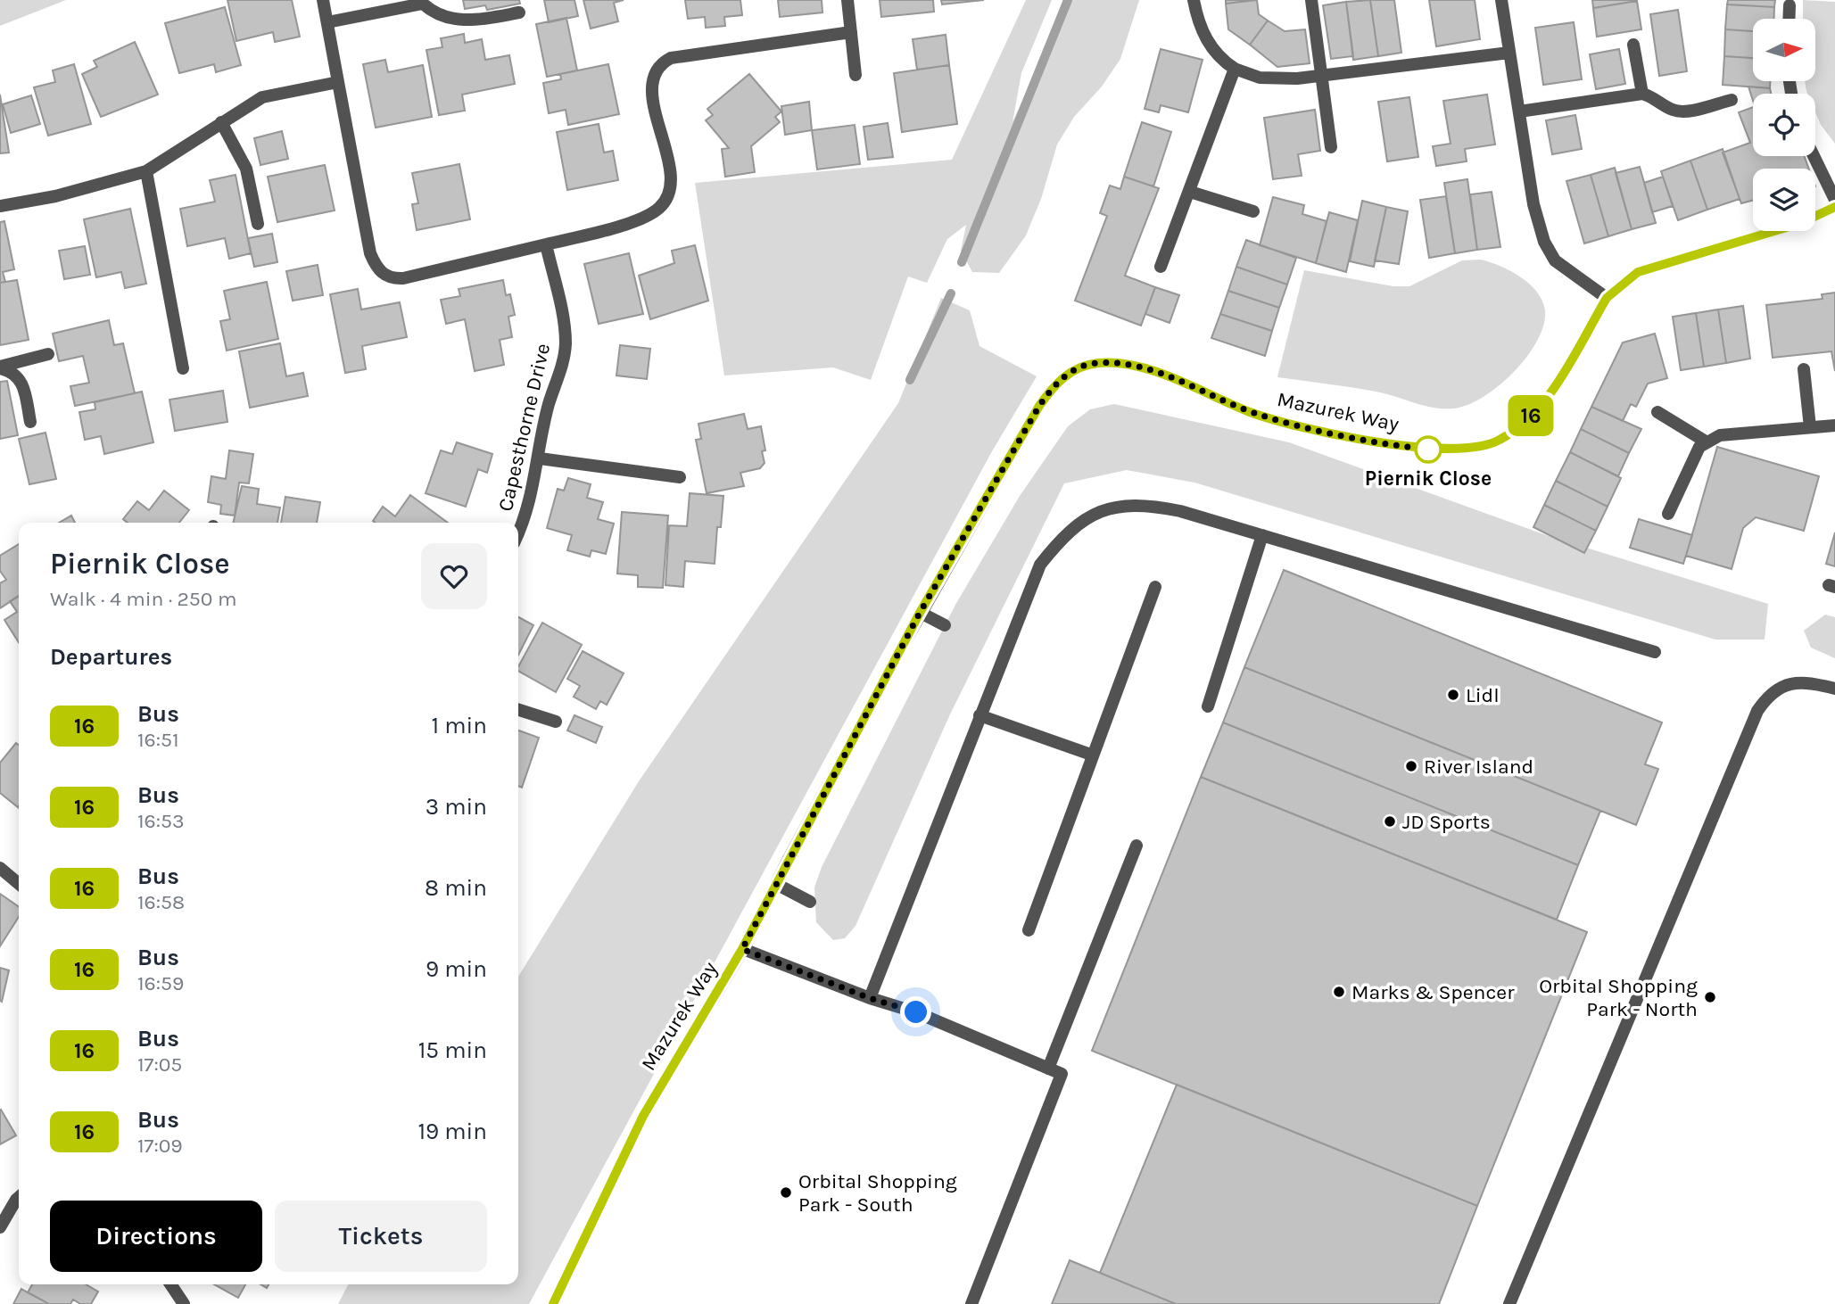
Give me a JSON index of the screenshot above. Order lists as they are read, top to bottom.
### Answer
{
  "streets": {
    "street": ["Mazurek Way", "Capesthorne Drive"]
  },
  "places": [
    "Piernik Close",
    "Lidl",
    "River Island",
    "JD Sports",
    "Marks & Spencer",
    "Orbital Shopping Park - North",
    "Orbital Shopping Park - South"
  ],
  "lines": ["bus line 16"],
  "north": "right",
  "page": {
    "on_map": "16",
    "heading": [
      ["Piernik Close", "Walk · 4 min · 250 m"],
      "Departures"
    ],
    "list": [
      {
        "mark": "16",
        "name": "Bus",
        "note": "16:51",
        "value": "1 min"
      },
      {
        "mark": "16",
        "name": "Bus",
        "note": "16:53",
        "value": "3 min"
      },
      {
        "mark": "16",
        "name": "Bus",
        "note": "16:58",
        "value": "8 min"
      },
      {
        "mark": "16",
        "name": "Bus",
        "note": "16:59",
        "value": "9 min"
      },
      {
        "mark": "16",
        "name": "Bus",
        "note": "17:05",
        "value": "15 min"
      },
      {
        "mark": "16",
        "name": "Bus",
        "note": "17:09",
        "value": "19 min"
      }
    ],
    "buttons": ["Directions", "Tickets"]
  }
}
